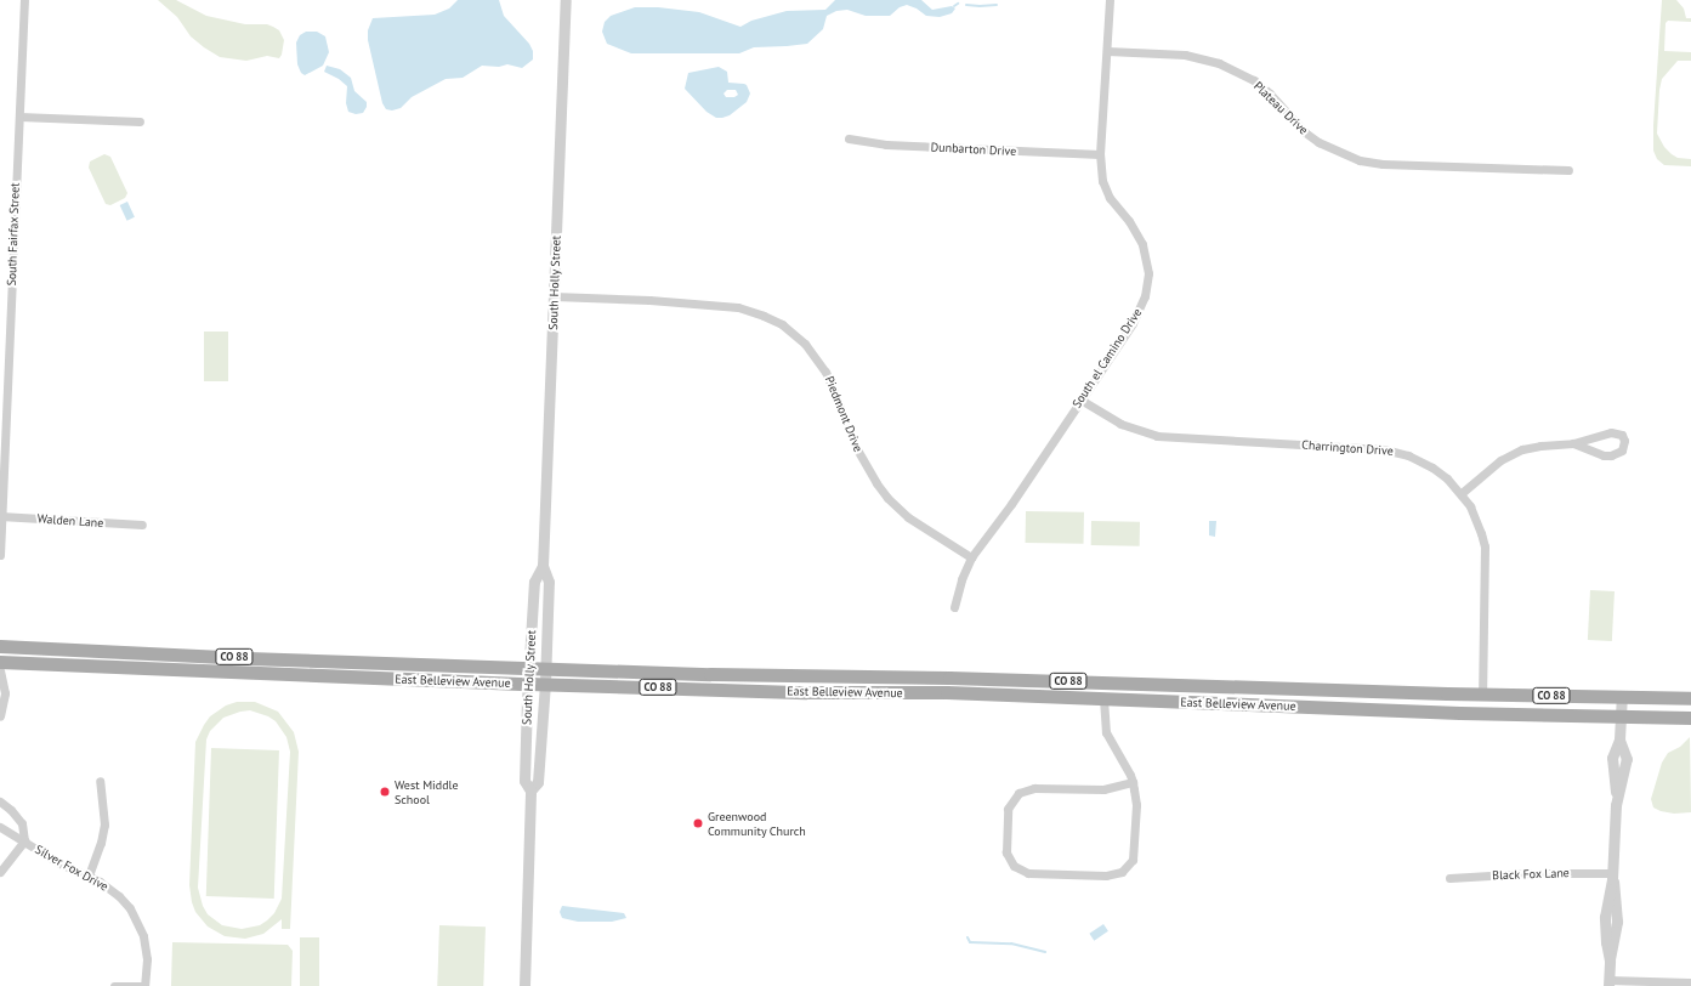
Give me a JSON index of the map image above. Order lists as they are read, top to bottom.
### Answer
{
  "streets": {
    "main road": ["CO 88", "East Belleview Avenue"],
    "street": [
      "Plateau Drive",
      "Dunbarton Drive",
      "South Fairfax Street",
      "South Holly Street",
      "South el Camino Drive",
      "Piedmont Drive",
      "Charrington Drive",
      "Walden Lane",
      "Silver Fox Drive",
      "Black Fox Lane"
    ]
  },
  "crossings": [
    ["Plateau Drive", "South el Camino Drive"],
    ["Dunbarton Drive", "South el Camino Drive"],
    ["South Fairfax Street", "Walden Lane"],
    ["South Holly Street", "Piedmont Drive"],
    ["South Holly Street", "East Belleview Avenue"],
    ["South el Camino Drive", "Piedmont Drive"],
    ["South el Camino Drive", "Charrington Drive"],
    ["Charrington Drive", "East Belleview Avenue"]
  ],
  "places": ["West Middle School", "Greenwood Community Church"]
}
